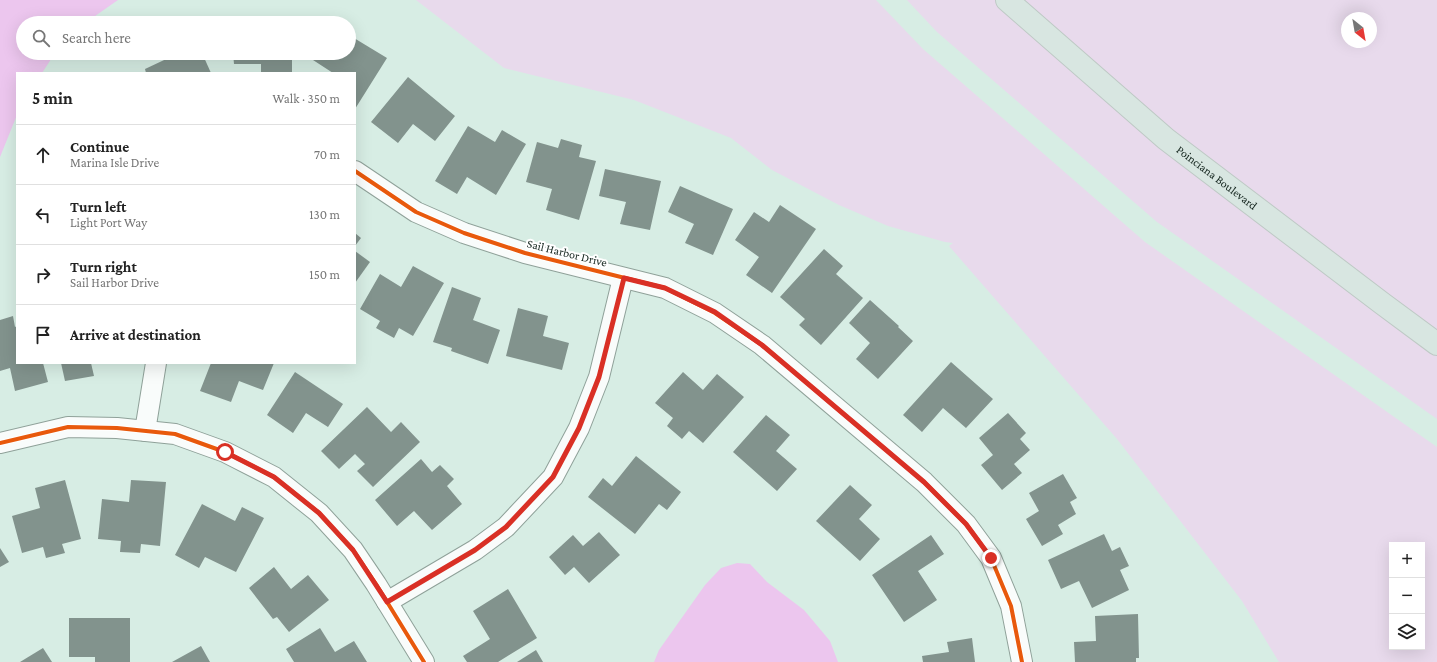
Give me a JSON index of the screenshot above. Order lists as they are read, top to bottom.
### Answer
{
  "streets": {
    "main road": ["Poinciana Boulevard"],
    "street": ["Sail Harbor Drive"]
  },
  "north": "bottom right",
  "page": {
    "search": "Search here",
    "heading": ["5 min", "Walk · 350 m"],
    "list": [
      ["Continue", "Marina Isle Drive", "70 m"],
      ["Turn left", "Light Port Way", "130 m"],
      ["Turn right", "Sail Harbor Drive", "150 m"],
      "Arrive at destination"
    ],
    "map_buttons": ["+", "−"]
  }
}
